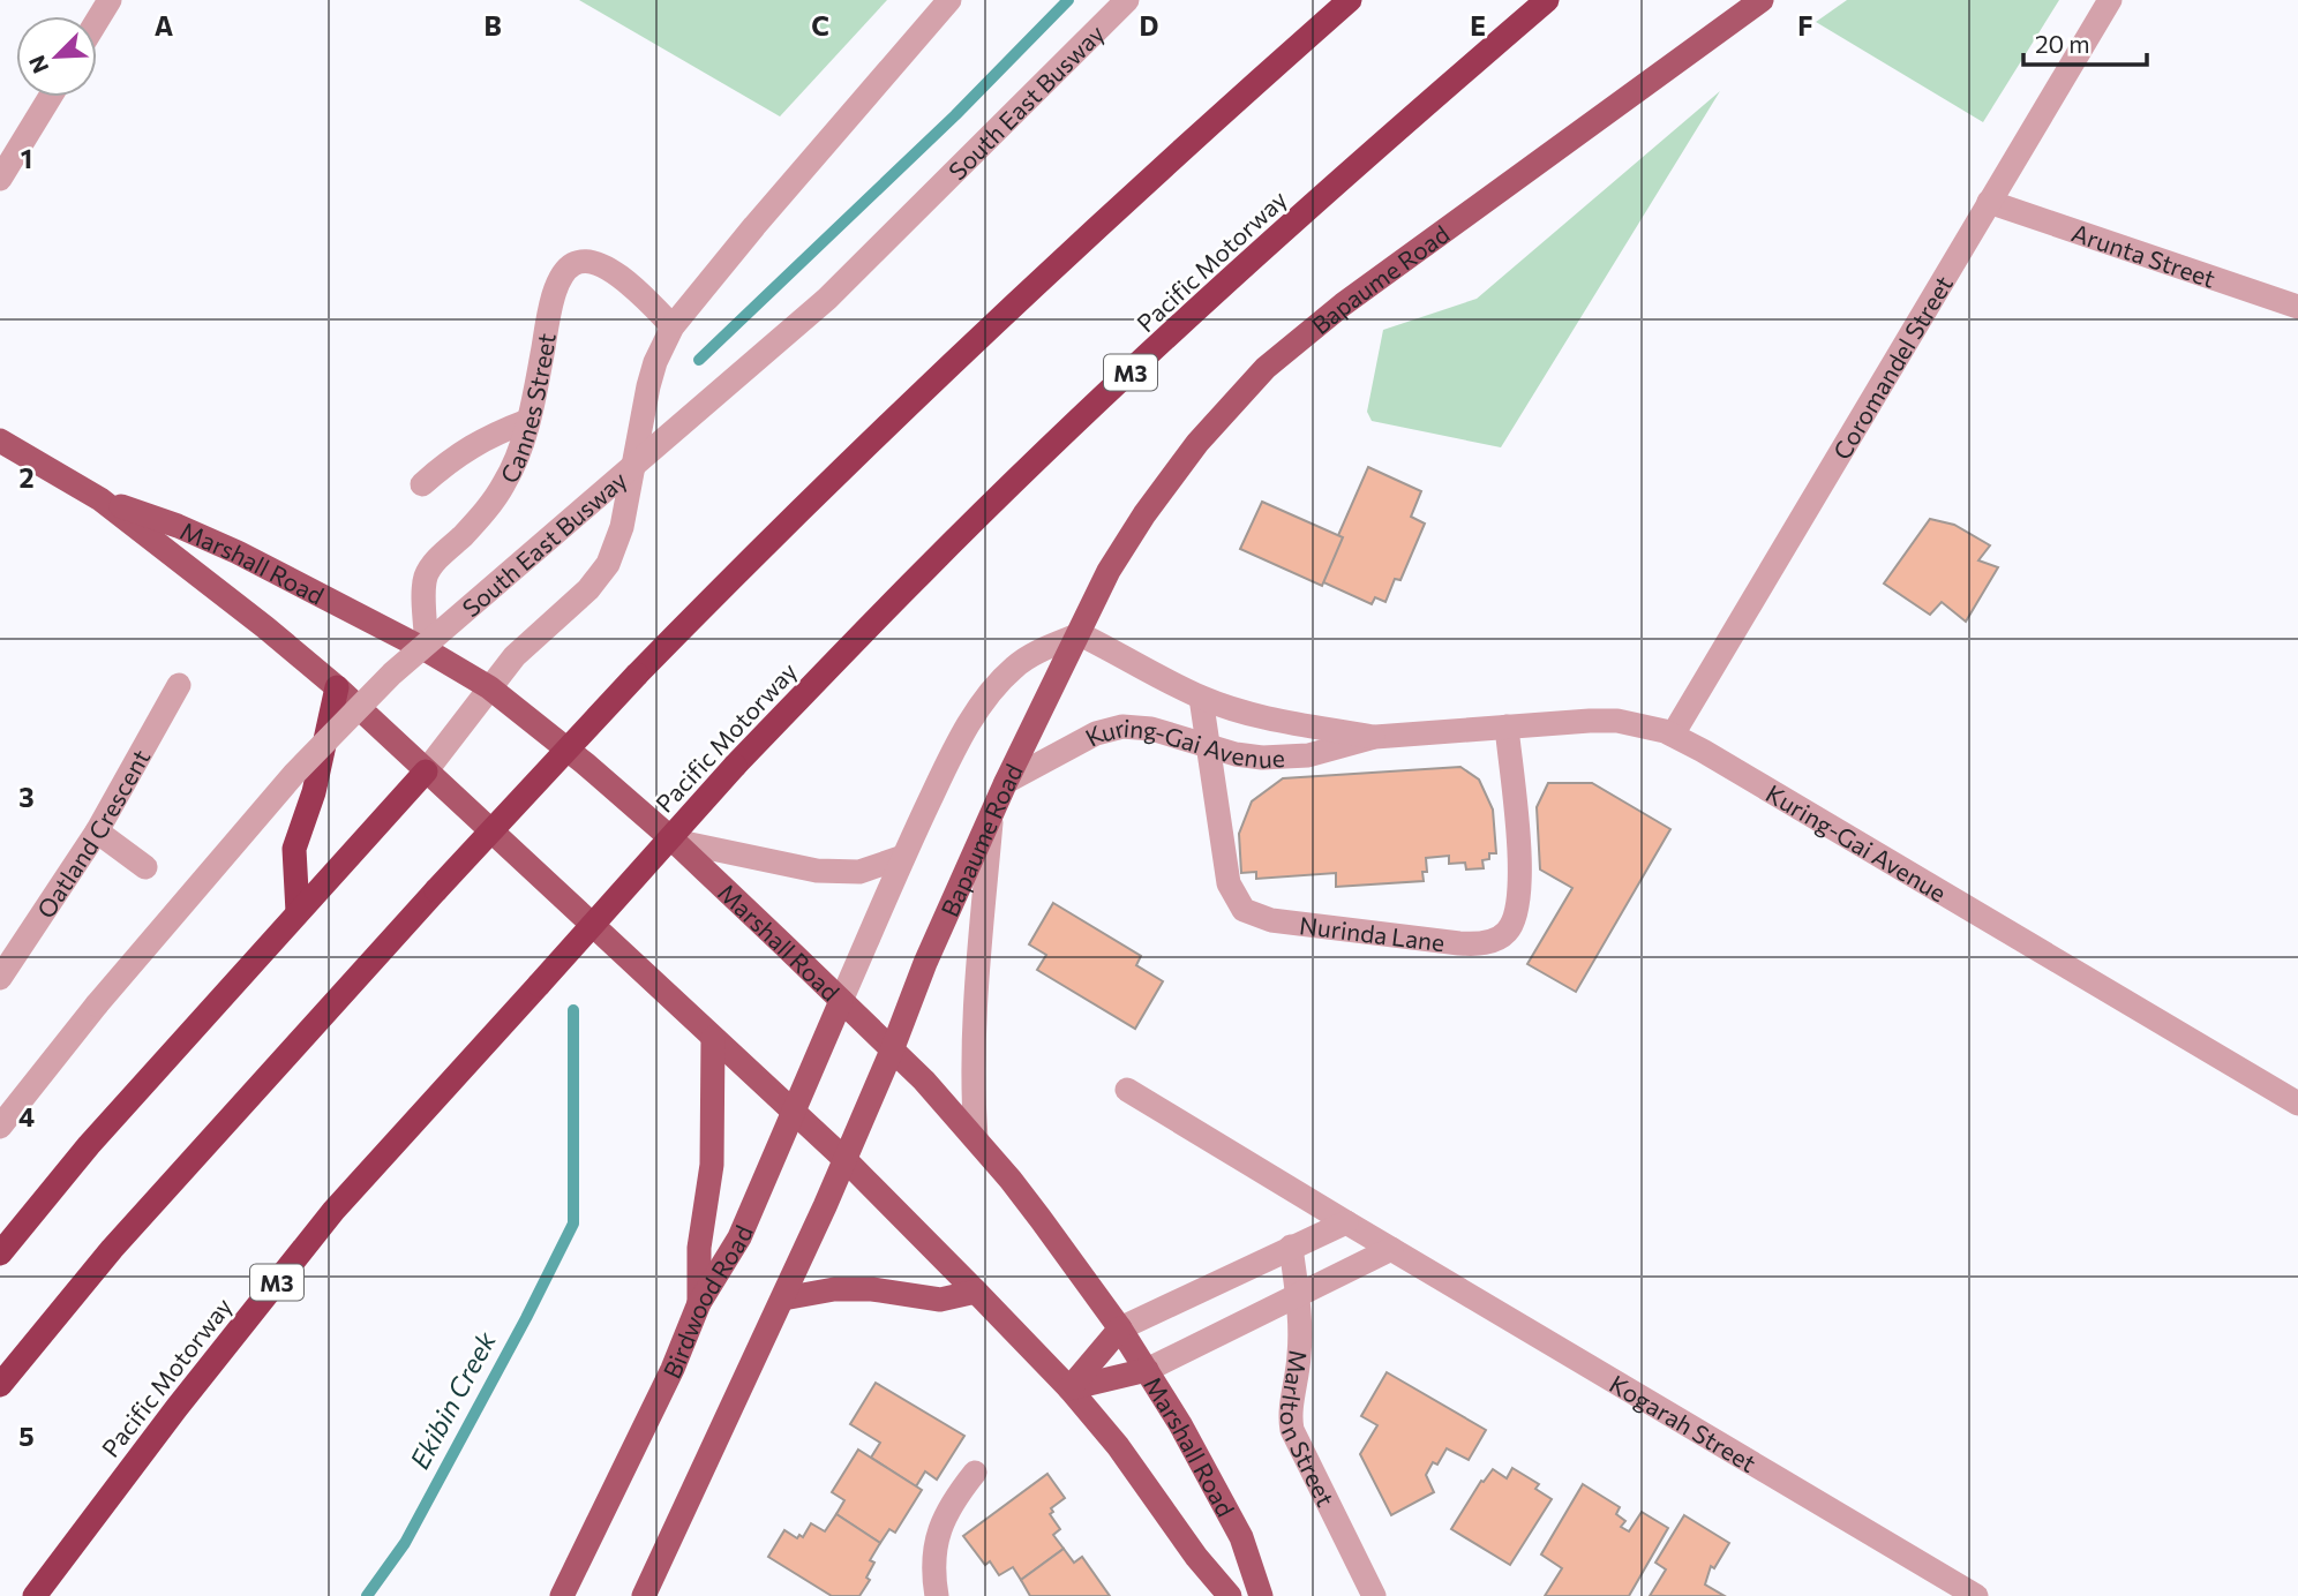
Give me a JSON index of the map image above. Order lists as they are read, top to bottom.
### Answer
{
  "streets": {
    "highway": ["Pacific Motorway", "M3"],
    "main road": ["Bapaume Road", "Marshall Road", "Birdwood Road"],
    "street": [
      "South East Busway",
      "Arunta Street",
      "Coromandel Street",
      "Cannes Street",
      "Kuring-Gai Avenue",
      "Oatland Crescent",
      "Nurinda Lane",
      "Kogarah Street",
      "Marlton Street"
    ]
  },
  "crossings": [
    ["Arunta Street", "Coromandel Street"],
    ["Bapaume Road", "Marshall Road"],
    ["Bapaume Road", "Kuring-Gai Avenue"],
    ["Coromandel Street", "Kuring-Gai Avenue"],
    ["Cannes Street", "Marshall Road"],
    ["Marshall Road", "Birdwood Road"],
    ["Kuring-Gai Avenue", "Nurinda Lane"]
  ],
  "water": ["Ekibin Creek"],
  "scale_bar": "20 m",
  "north": "bottom left",
  "grid": {
    "columns": [
      "A",
      "B",
      "C",
      "D",
      "E",
      "F"
    ],
    "rows": [
      "1",
      "2",
      "3",
      "4",
      "5"
    ]
  }
}
